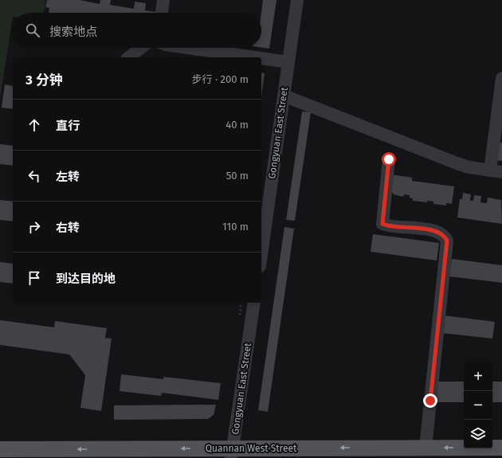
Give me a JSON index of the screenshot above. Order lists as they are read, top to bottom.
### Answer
{
  "streets": {
    "main road": ["Quannan West Street"],
    "street": ["Gongyuan East Street"]
  },
  "crossings": [
    ["Gongyuan East Street", "Quannan West Street"]
  ],
  "one_way": ["Quannan West Street"],
  "page": {
    "search": "搜索地点",
    "heading": ["3 分钟", "步行 · 200 m"],
    "list": [
      ["直行", "40 m"],
      ["左转", "50 m"],
      ["右转", "110 m"],
      "到达目的地"
    ],
    "map_buttons": ["+", "−"]
  }
}
